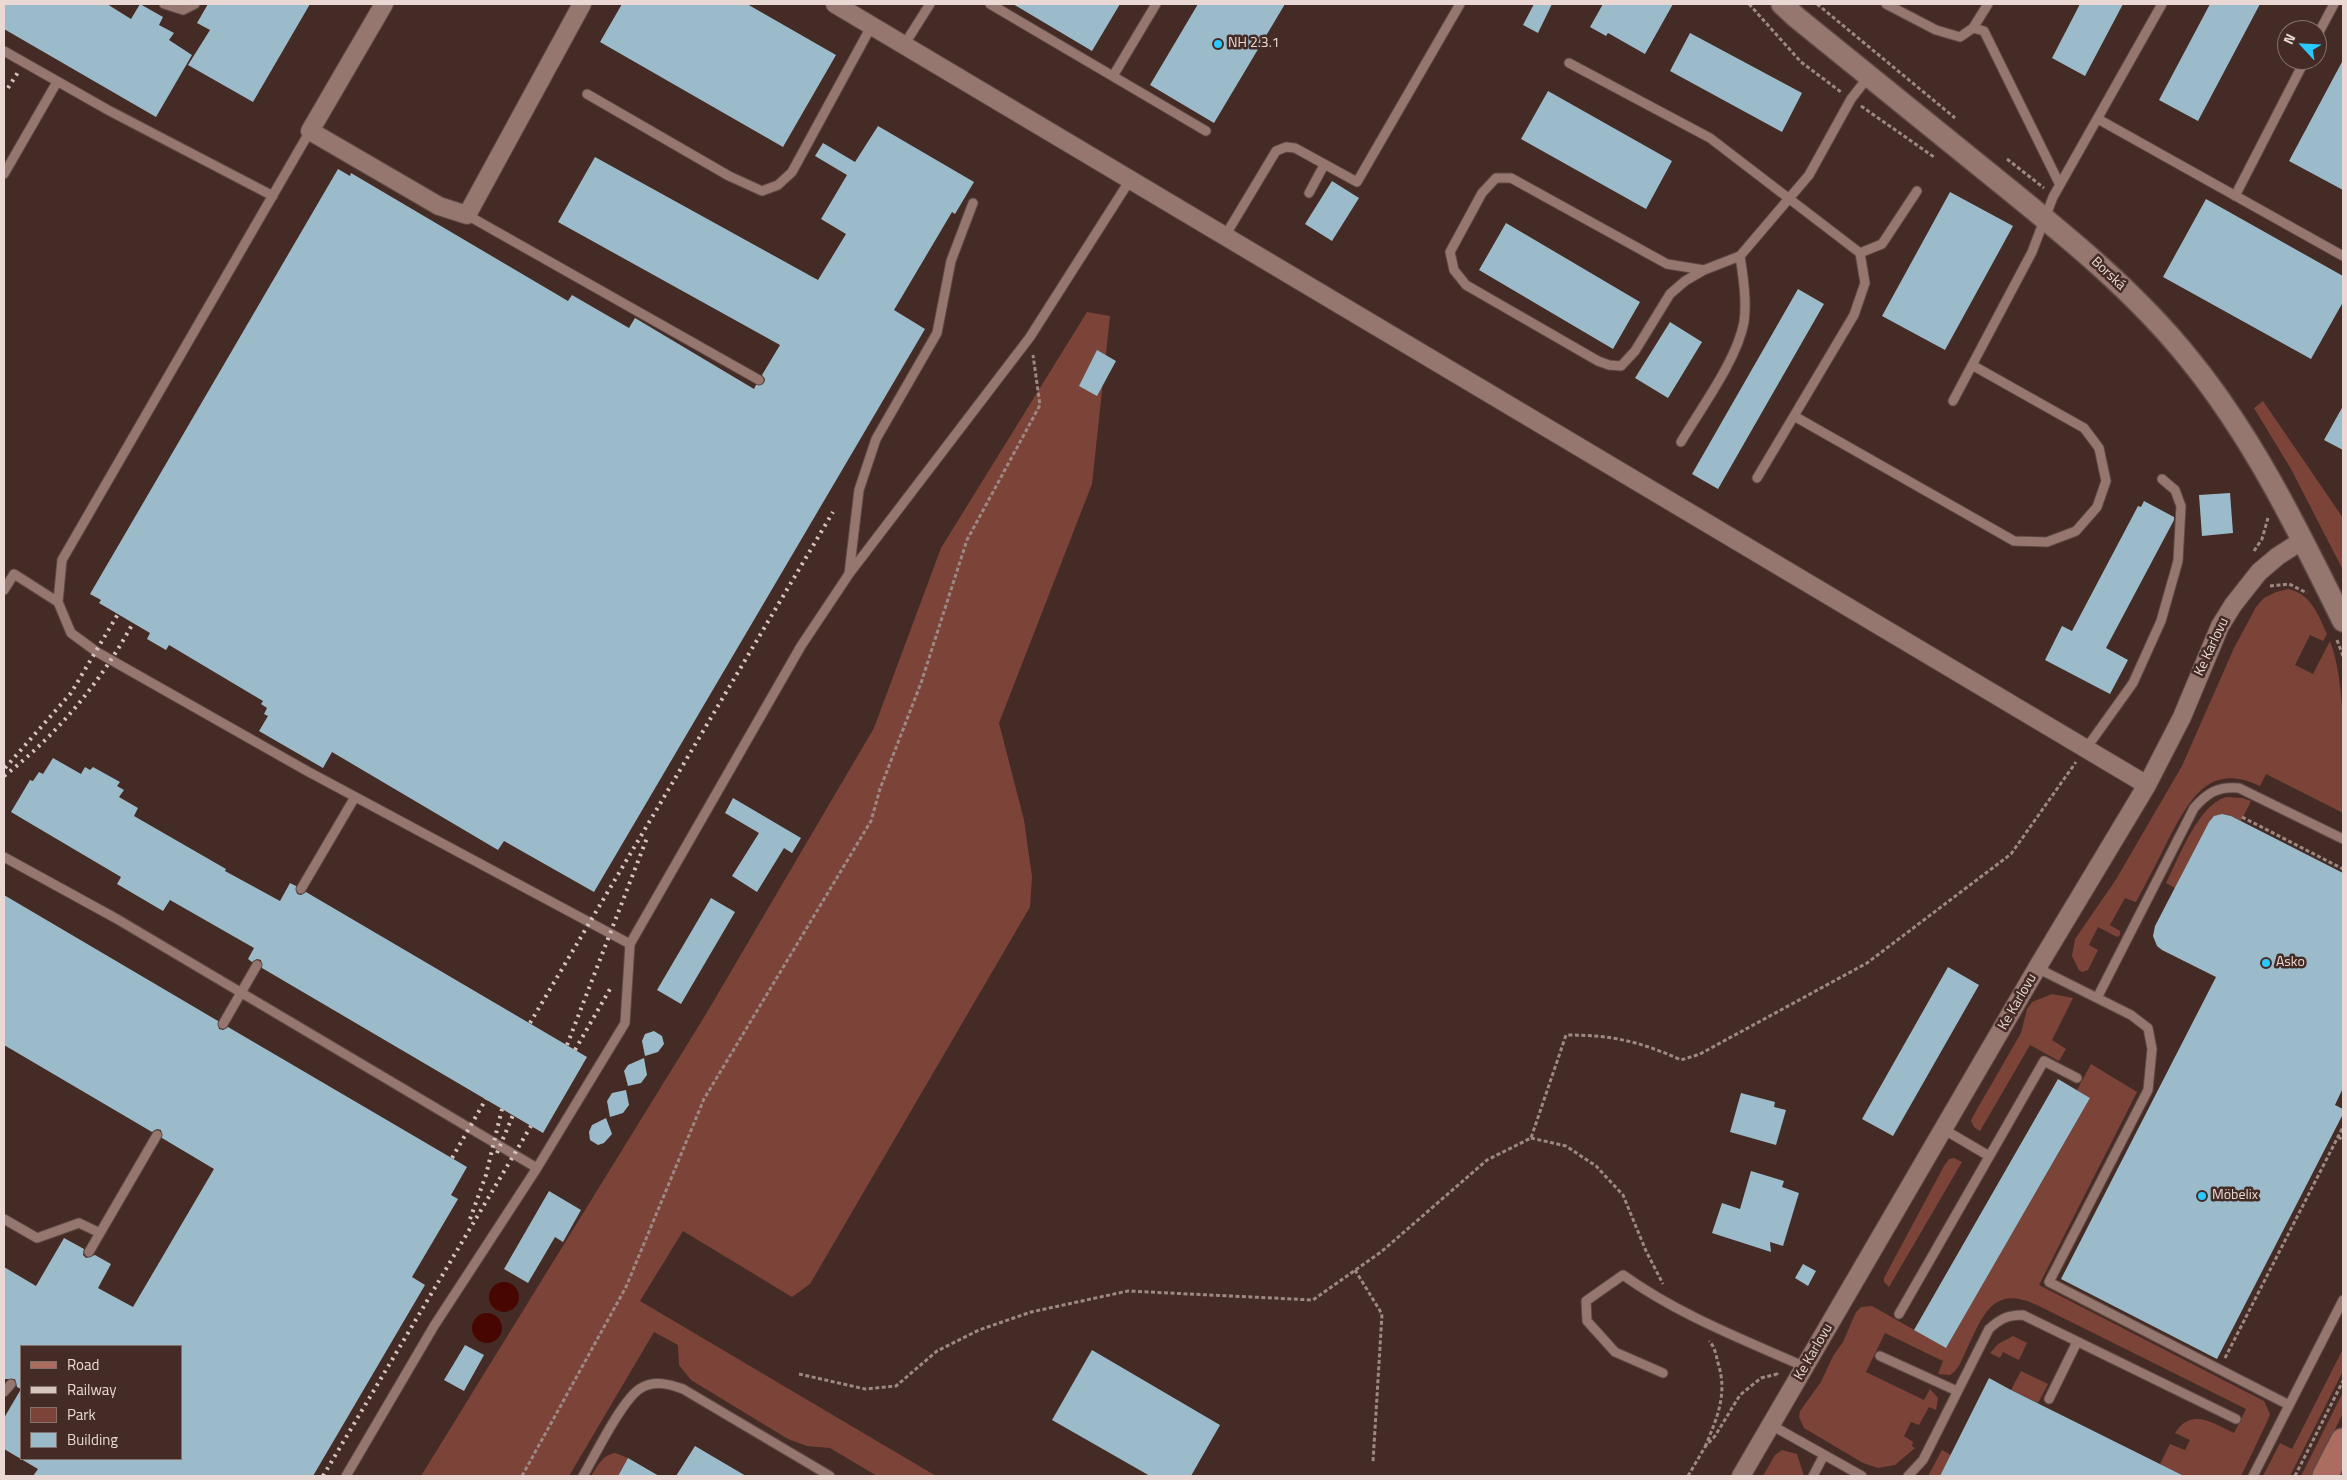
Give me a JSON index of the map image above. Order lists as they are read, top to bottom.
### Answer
{
  "streets": {
    "street": ["Borská", "Ke Karlovu"]
  },
  "crossings": [
    ["Borská", "Ke Karlovu"]
  ],
  "places": ["NH 2.3.1", "Asko", "Möbelix"],
  "legend": [
    "Road",
    "Railway",
    "Park",
    "Building"
  ],
  "north": "top left"
}
